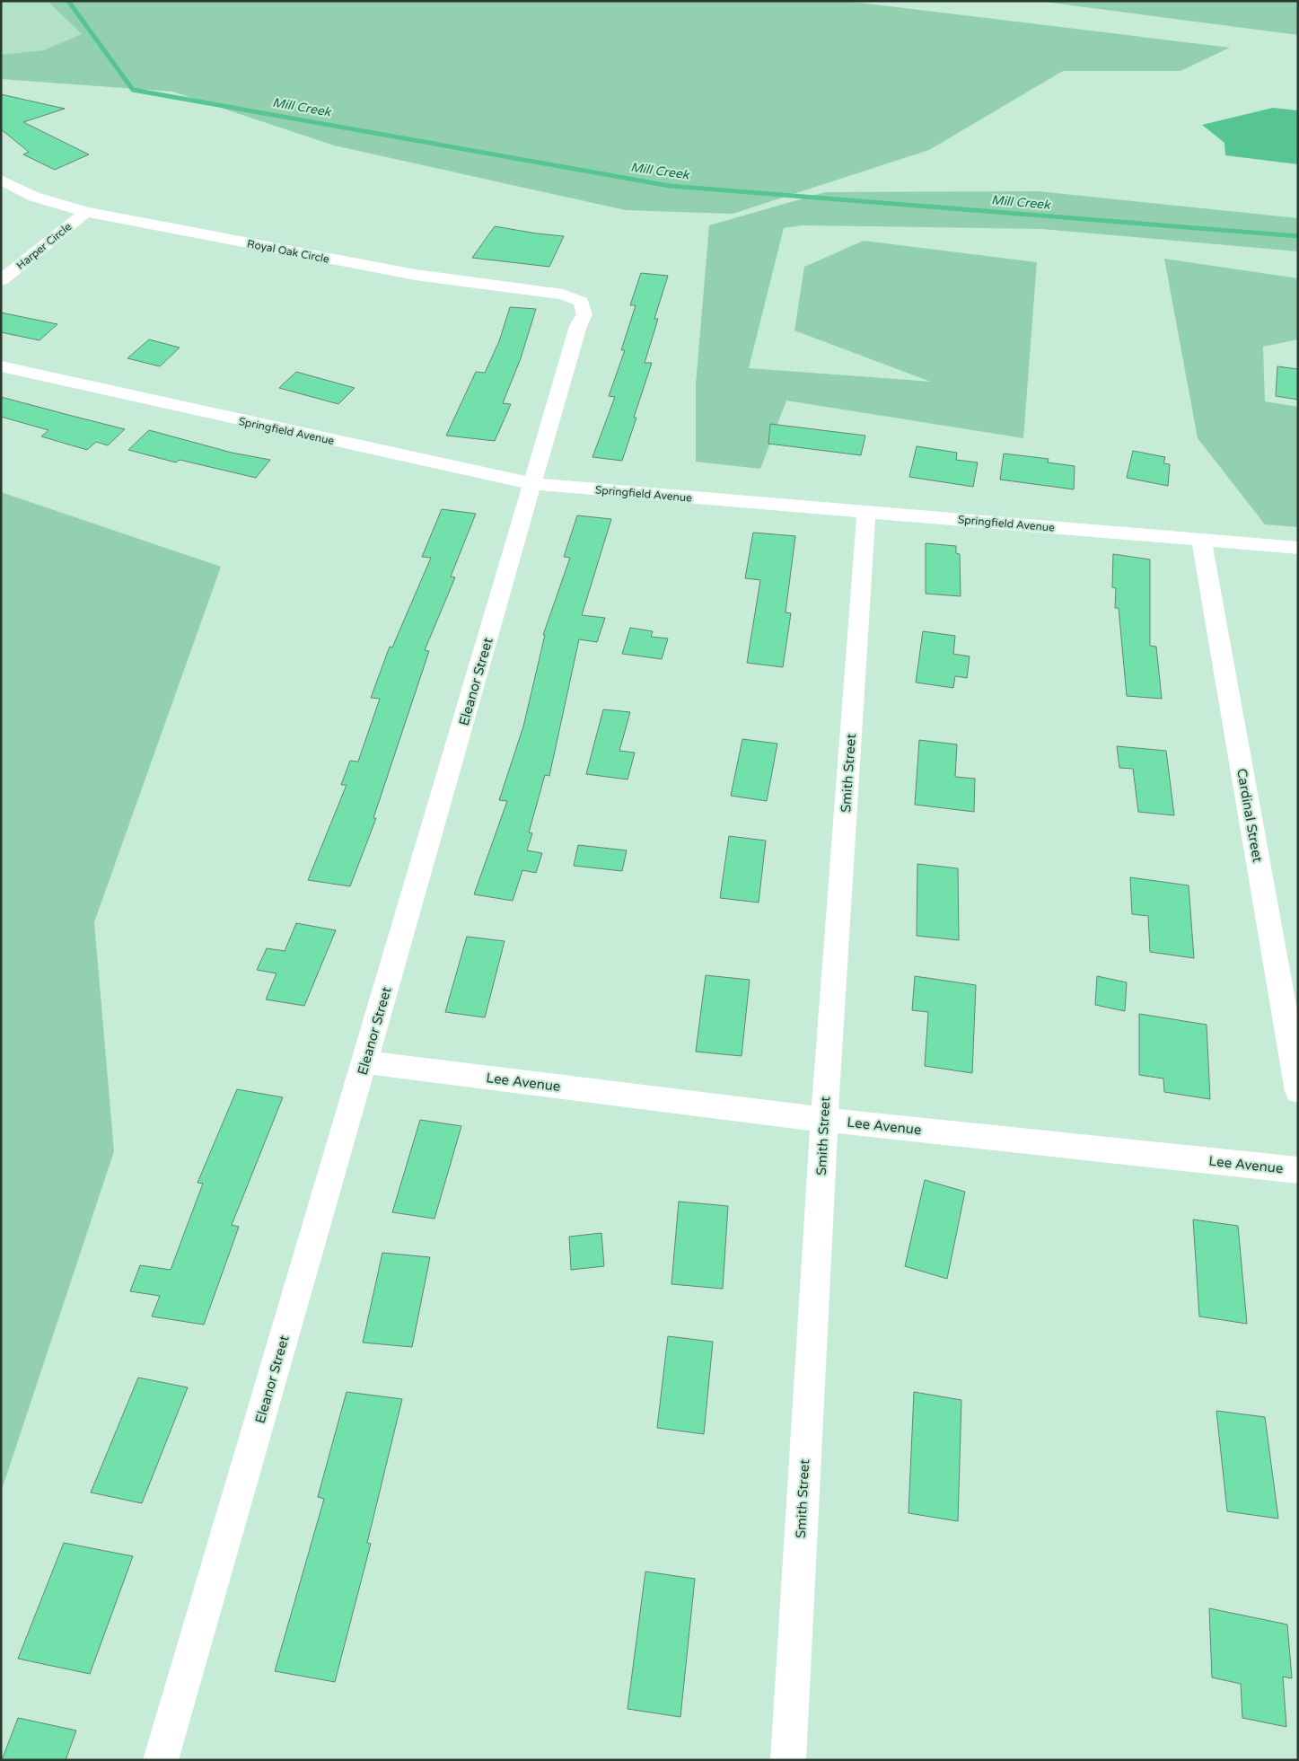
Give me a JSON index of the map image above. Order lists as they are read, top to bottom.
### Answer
{
  "streets": {
    "street": [
      "Harper Circle",
      "Royal Oak Circle",
      "Springfield Avenue",
      "Eleanor Street",
      "Smith Street",
      "Cardinal Street",
      "Lee Avenue"
    ]
  },
  "crossings": [
    ["Harper Circle", "Royal Oak Circle"],
    ["Royal Oak Circle", "Eleanor Street"],
    ["Springfield Avenue", "Eleanor Street"],
    ["Springfield Avenue", "Smith Street"],
    ["Springfield Avenue", "Cardinal Street"],
    ["Eleanor Street", "Lee Avenue"],
    ["Smith Street", "Lee Avenue"]
  ],
  "water": ["Mill Creek"]
}
